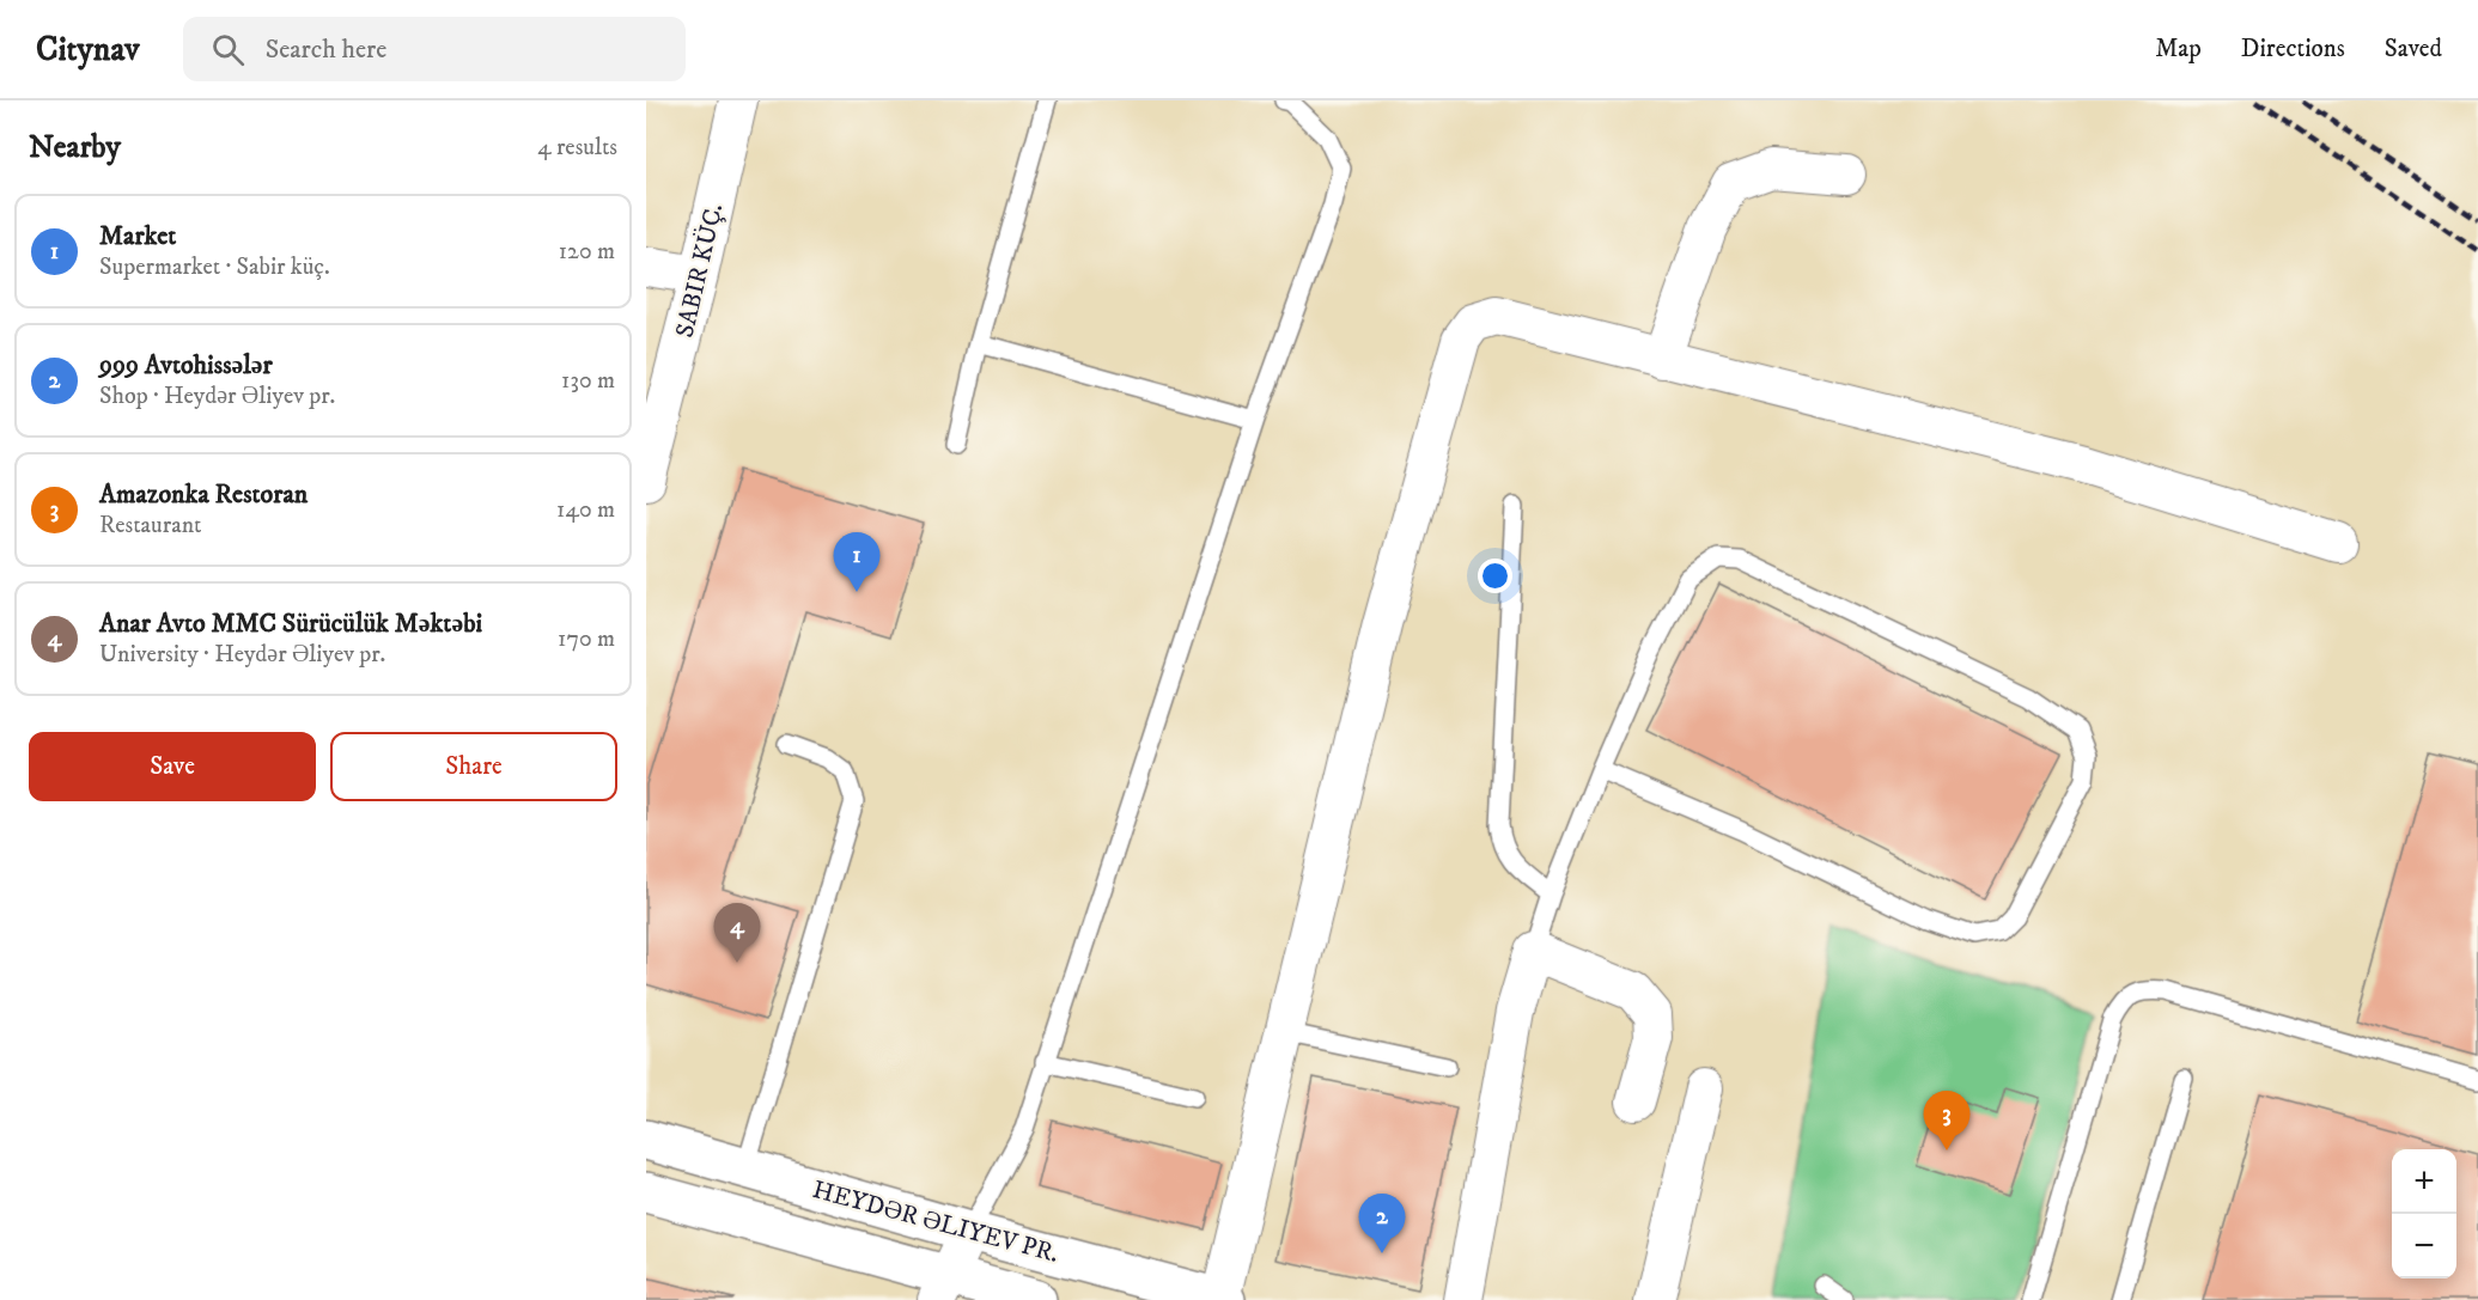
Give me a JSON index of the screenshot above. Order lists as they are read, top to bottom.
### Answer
{
  "streets": {
    "main road": ["HEYDƏR ƏLIYEV PR."],
    "street": ["SABIR KÜÇ."]
  },
  "page": {
    "header": "Citynav",
    "search": "Search here",
    "nav": ["Map", "Directions", "Saved"],
    "heading": ["Nearby", "4 results"],
    "list": [
      {
        "mark": "1",
        "name": "Market",
        "note": "Supermarket · Sabir küç.",
        "value": "120 m"
      },
      {
        "mark": "2",
        "name": "999 Avtohissələr",
        "note": "Shop · Heydər Əliyev pr.",
        "value": "130 m"
      },
      {
        "mark": "3",
        "name": "Amazonka Restoran",
        "note": "Restaurant",
        "value": "140 m"
      },
      {
        "mark": "4",
        "name": "Anar Avto MMC Sürücülük Məktəbi",
        "note": "University · Heydər Əliyev pr.",
        "value": "170 m"
      }
    ],
    "pins": [
      "1",
      "4",
      "3",
      "2"
    ],
    "buttons": ["Save", "Share"],
    "map_buttons": ["+", "−"]
  }
}
